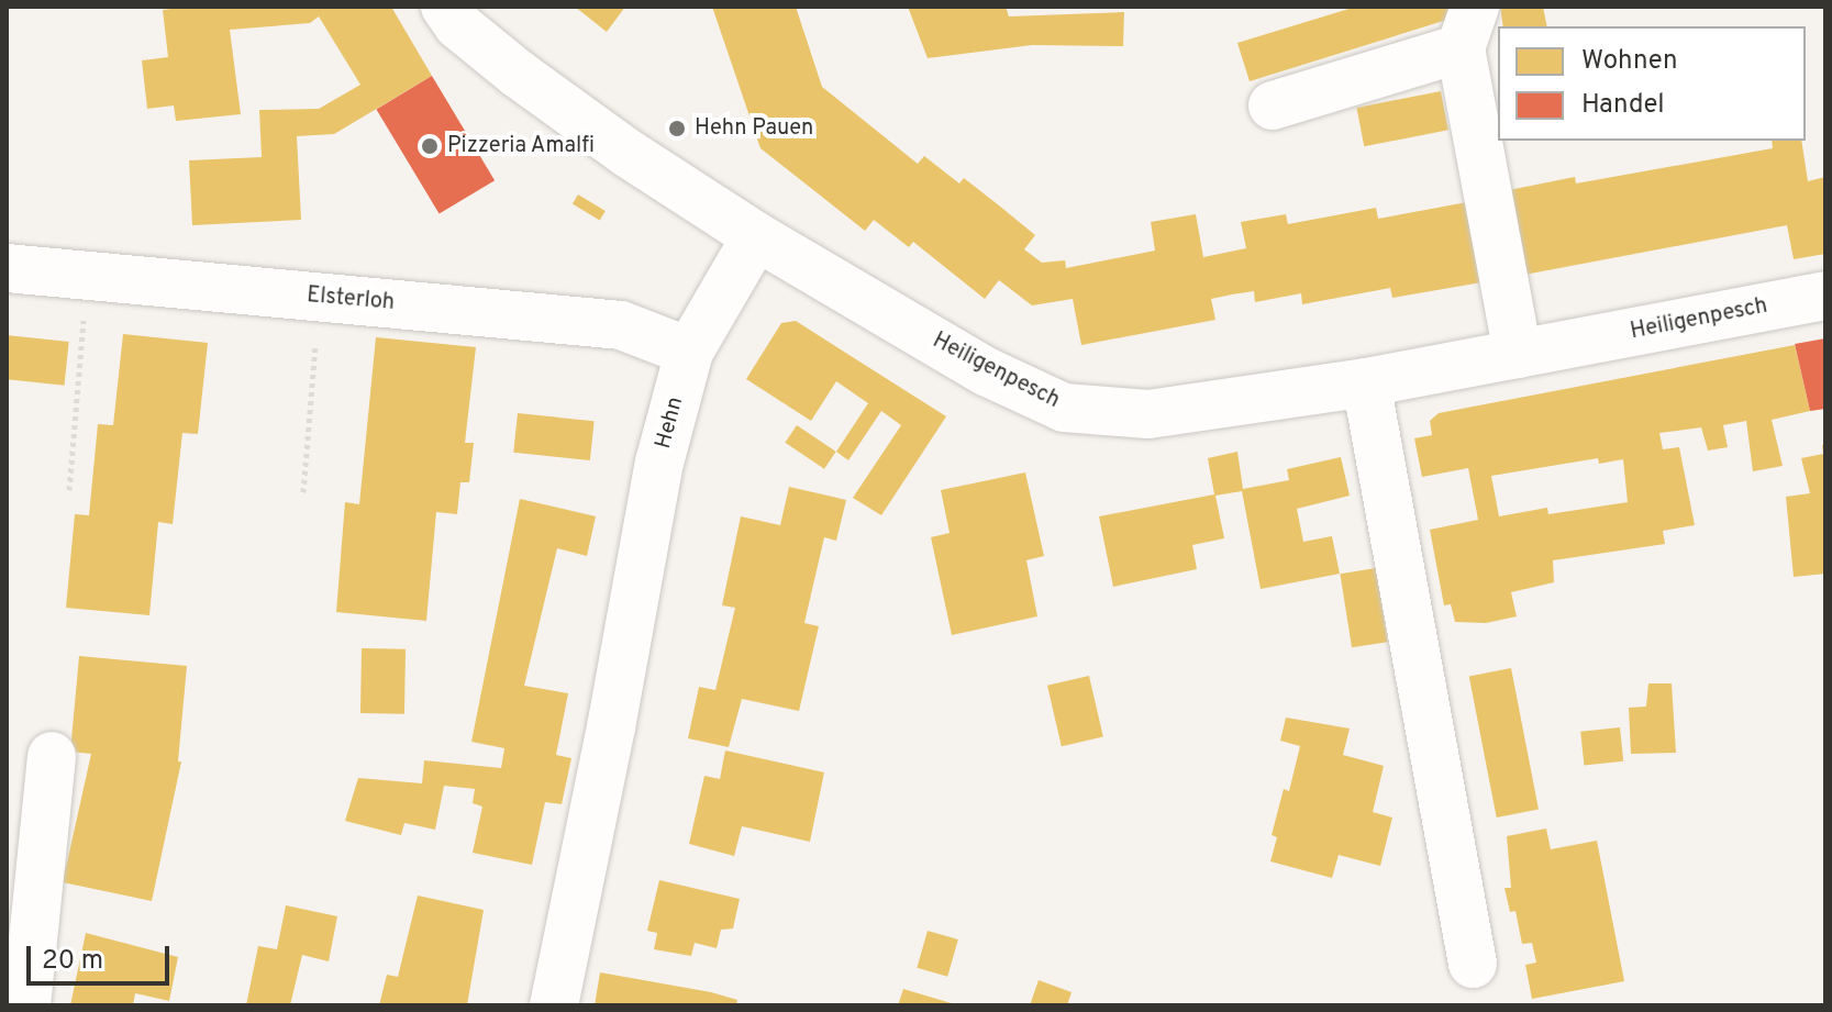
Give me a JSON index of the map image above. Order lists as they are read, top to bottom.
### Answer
{
  "streets": {
    "street": ["Elsterloh", "Heiligenpesch", "Hehn"]
  },
  "crossings": [
    ["Elsterloh", "Hehn"],
    ["Heiligenpesch", "Hehn"]
  ],
  "places": ["Hehn Pauen", "Pizzeria Amalfi"],
  "legend": ["Wohnen", "Handel"],
  "scale_bar": "20 m"
}
